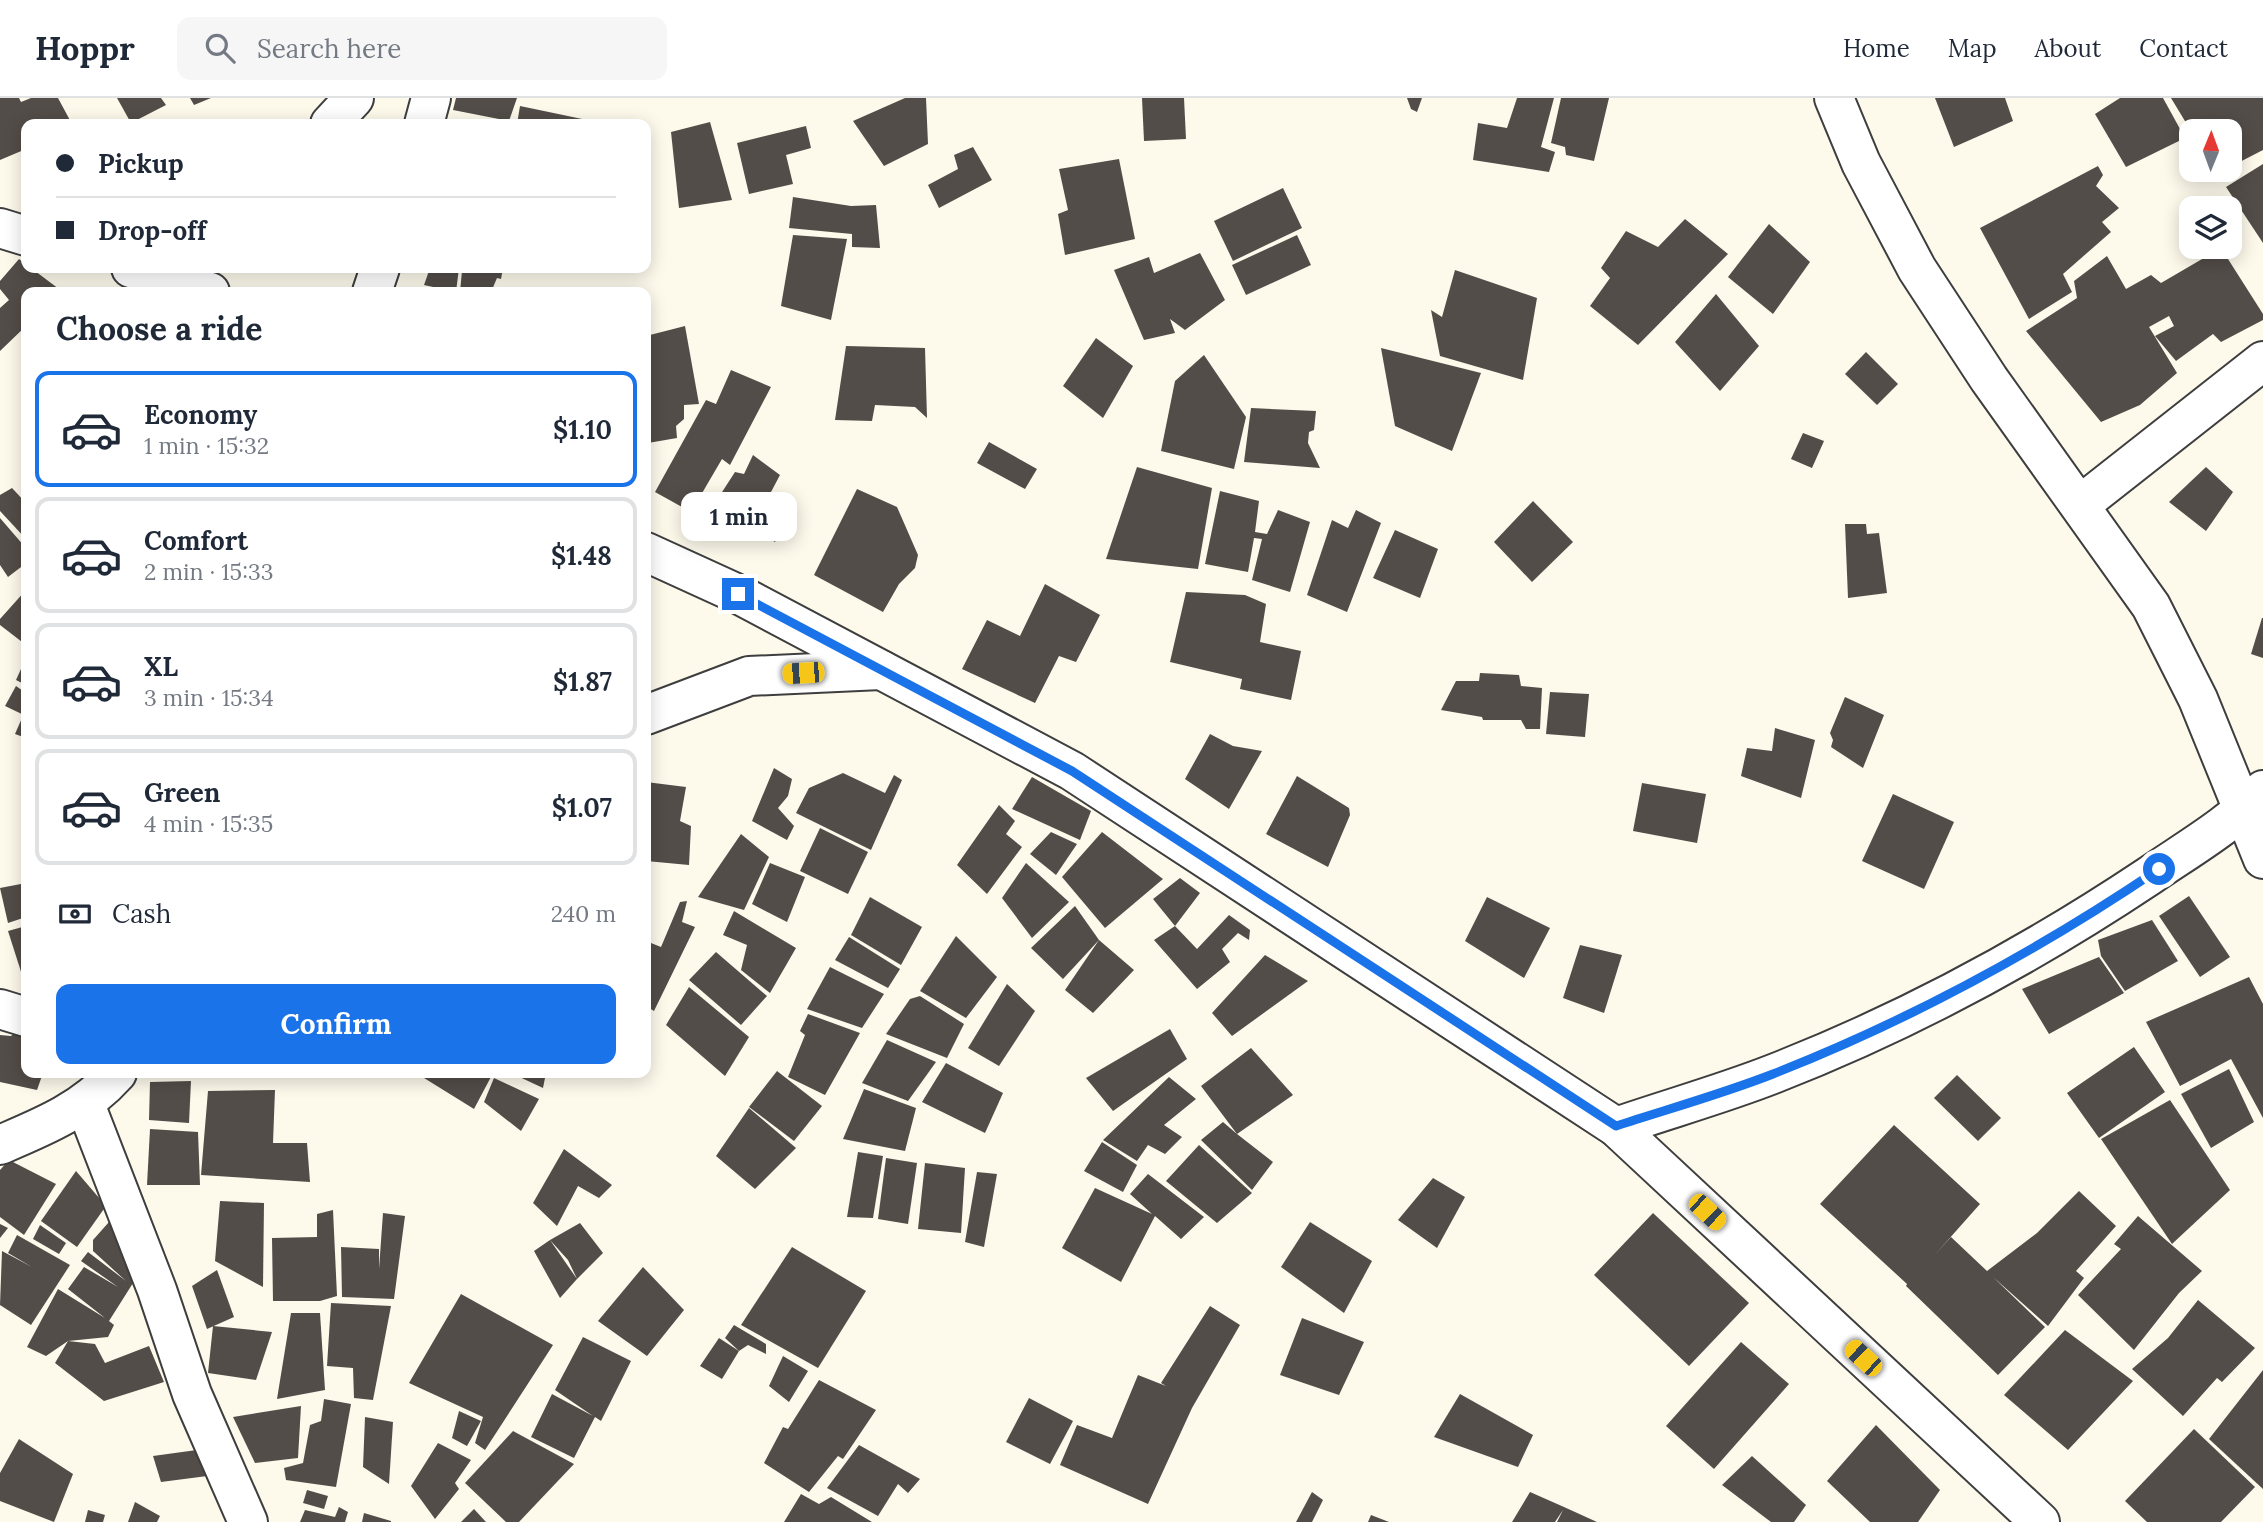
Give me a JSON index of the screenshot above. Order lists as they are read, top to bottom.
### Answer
{
  "north": "top",
  "page": {
    "header": "Hoppr",
    "search": "Search here",
    "nav": [
      "Home",
      "Map",
      "About",
      "Contact"
    ],
    "banner": ["Pickup", "Drop-off"],
    "heading": "Choose a ride",
    "list": [
      {
        "name": "Economy",
        "note": "1 min · 15:32",
        "value": "$1.10"
      },
      {
        "name": "Comfort",
        "note": "2 min · 15:33",
        "value": "$1.48"
      },
      {
        "name": "XL",
        "note": "3 min · 15:34",
        "value": "$1.87"
      },
      {
        "name": "Green",
        "note": "4 min · 15:35",
        "value": "$1.07"
      }
    ],
    "bubble": "1 min",
    "pay": ["Cash", "240 m"],
    "buttons": "Confirm"
  }
}
